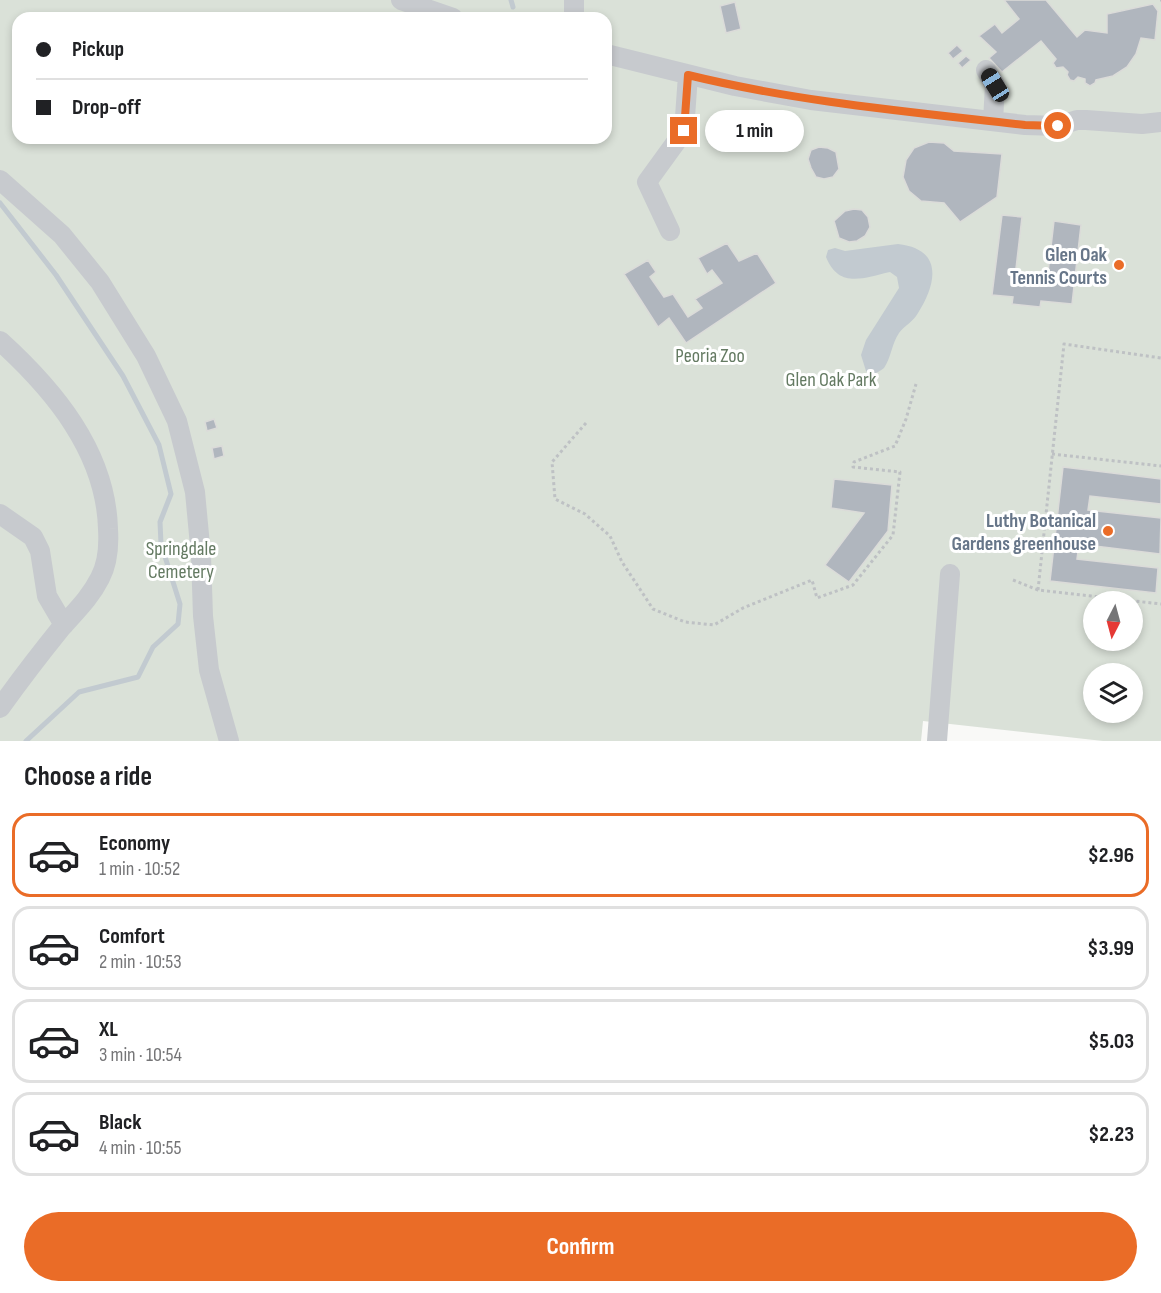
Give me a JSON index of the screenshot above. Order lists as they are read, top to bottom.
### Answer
{
  "parks": ["Peoria Zoo", "Glen Oak Park", "Springdale Cemetery"],
  "places": ["Glen Oak Tennis Courts", "Luthy Botanical Gardens greenhouse"],
  "north": "bottom",
  "page": {
    "banner": ["Pickup", "Drop-off"],
    "bubble": "1 min",
    "heading": "Choose a ride",
    "list": [
      {
        "name": "Economy",
        "note": "1 min · 10:52",
        "value": "$2.96"
      },
      {
        "name": "Comfort",
        "note": "2 min · 10:53",
        "value": "$3.99"
      },
      {
        "name": "XL",
        "note": "3 min · 10:54",
        "value": "$5.03"
      },
      {
        "name": "Black",
        "note": "4 min · 10:55",
        "value": "$2.23"
      }
    ],
    "buttons": "Confirm"
  }
}
